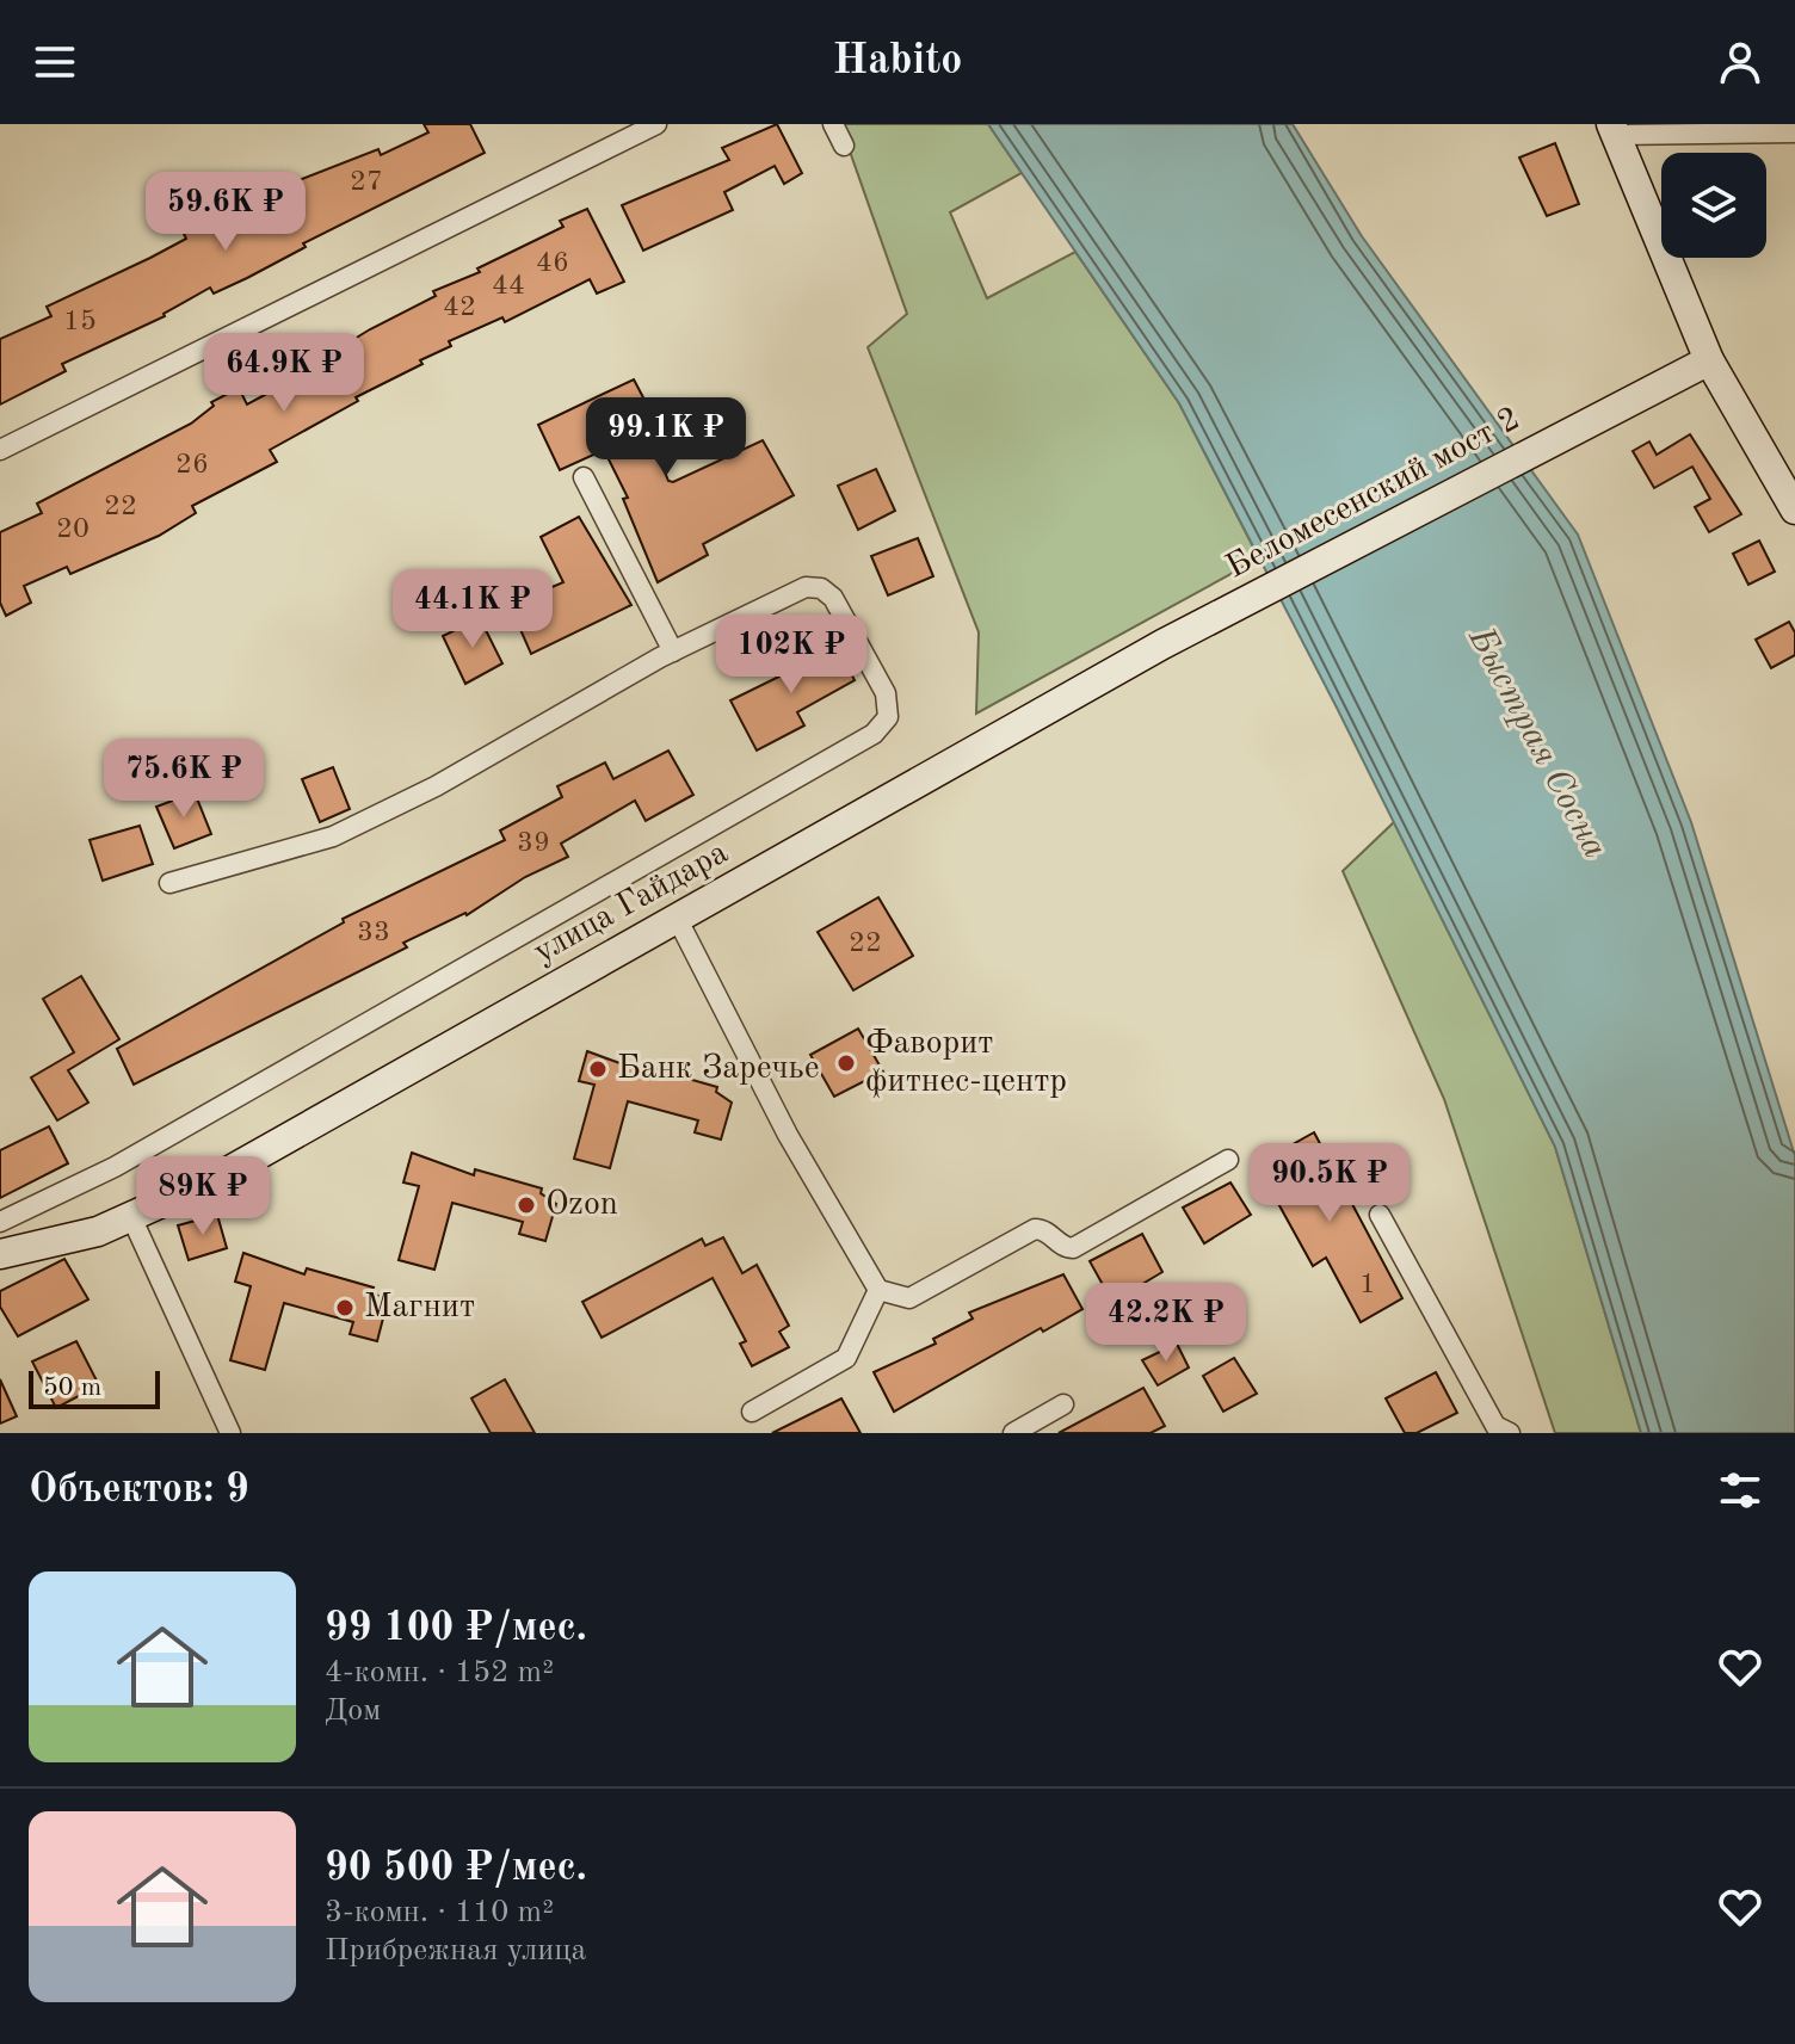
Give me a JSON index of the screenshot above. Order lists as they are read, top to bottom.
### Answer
{
  "streets": {
    "main road": ["Беломесенский мост 2", "улица Гайдара"]
  },
  "crossings": [
    ["Беломесенский мост 2", "улица Гайдара"]
  ],
  "water": ["Быстрая Сосна"],
  "places": [
    "Фаворит фитнес-центр",
    "Банк Заречье",
    "Ozon",
    "Магнит"
  ],
  "house_numbers": [
    "27",
    "46",
    "44",
    "42",
    "15",
    "26",
    "22",
    "20",
    "39",
    "33",
    "22",
    "1"
  ],
  "scale_bar": "50 m",
  "page": {
    "header": "Habito",
    "price": [
      "59.6K ₽",
      "64.9K ₽",
      "99.1K ₽",
      "44.1K ₽",
      "102K ₽",
      "75.6K ₽",
      "90.5K ₽",
      "89K ₽",
      "42.2K ₽"
    ],
    "scale": "50 m",
    "heading": "Объектов: 9",
    "list": [
      {
        "name": "99 100 ₽/мес.",
        "note": "4-комн. · 152 m² · Дом"
      },
      {
        "name": "90 500 ₽/мес.",
        "note": "3-комн. · 110 m² · Прибрежная улица"
      }
    ]
  }
}
